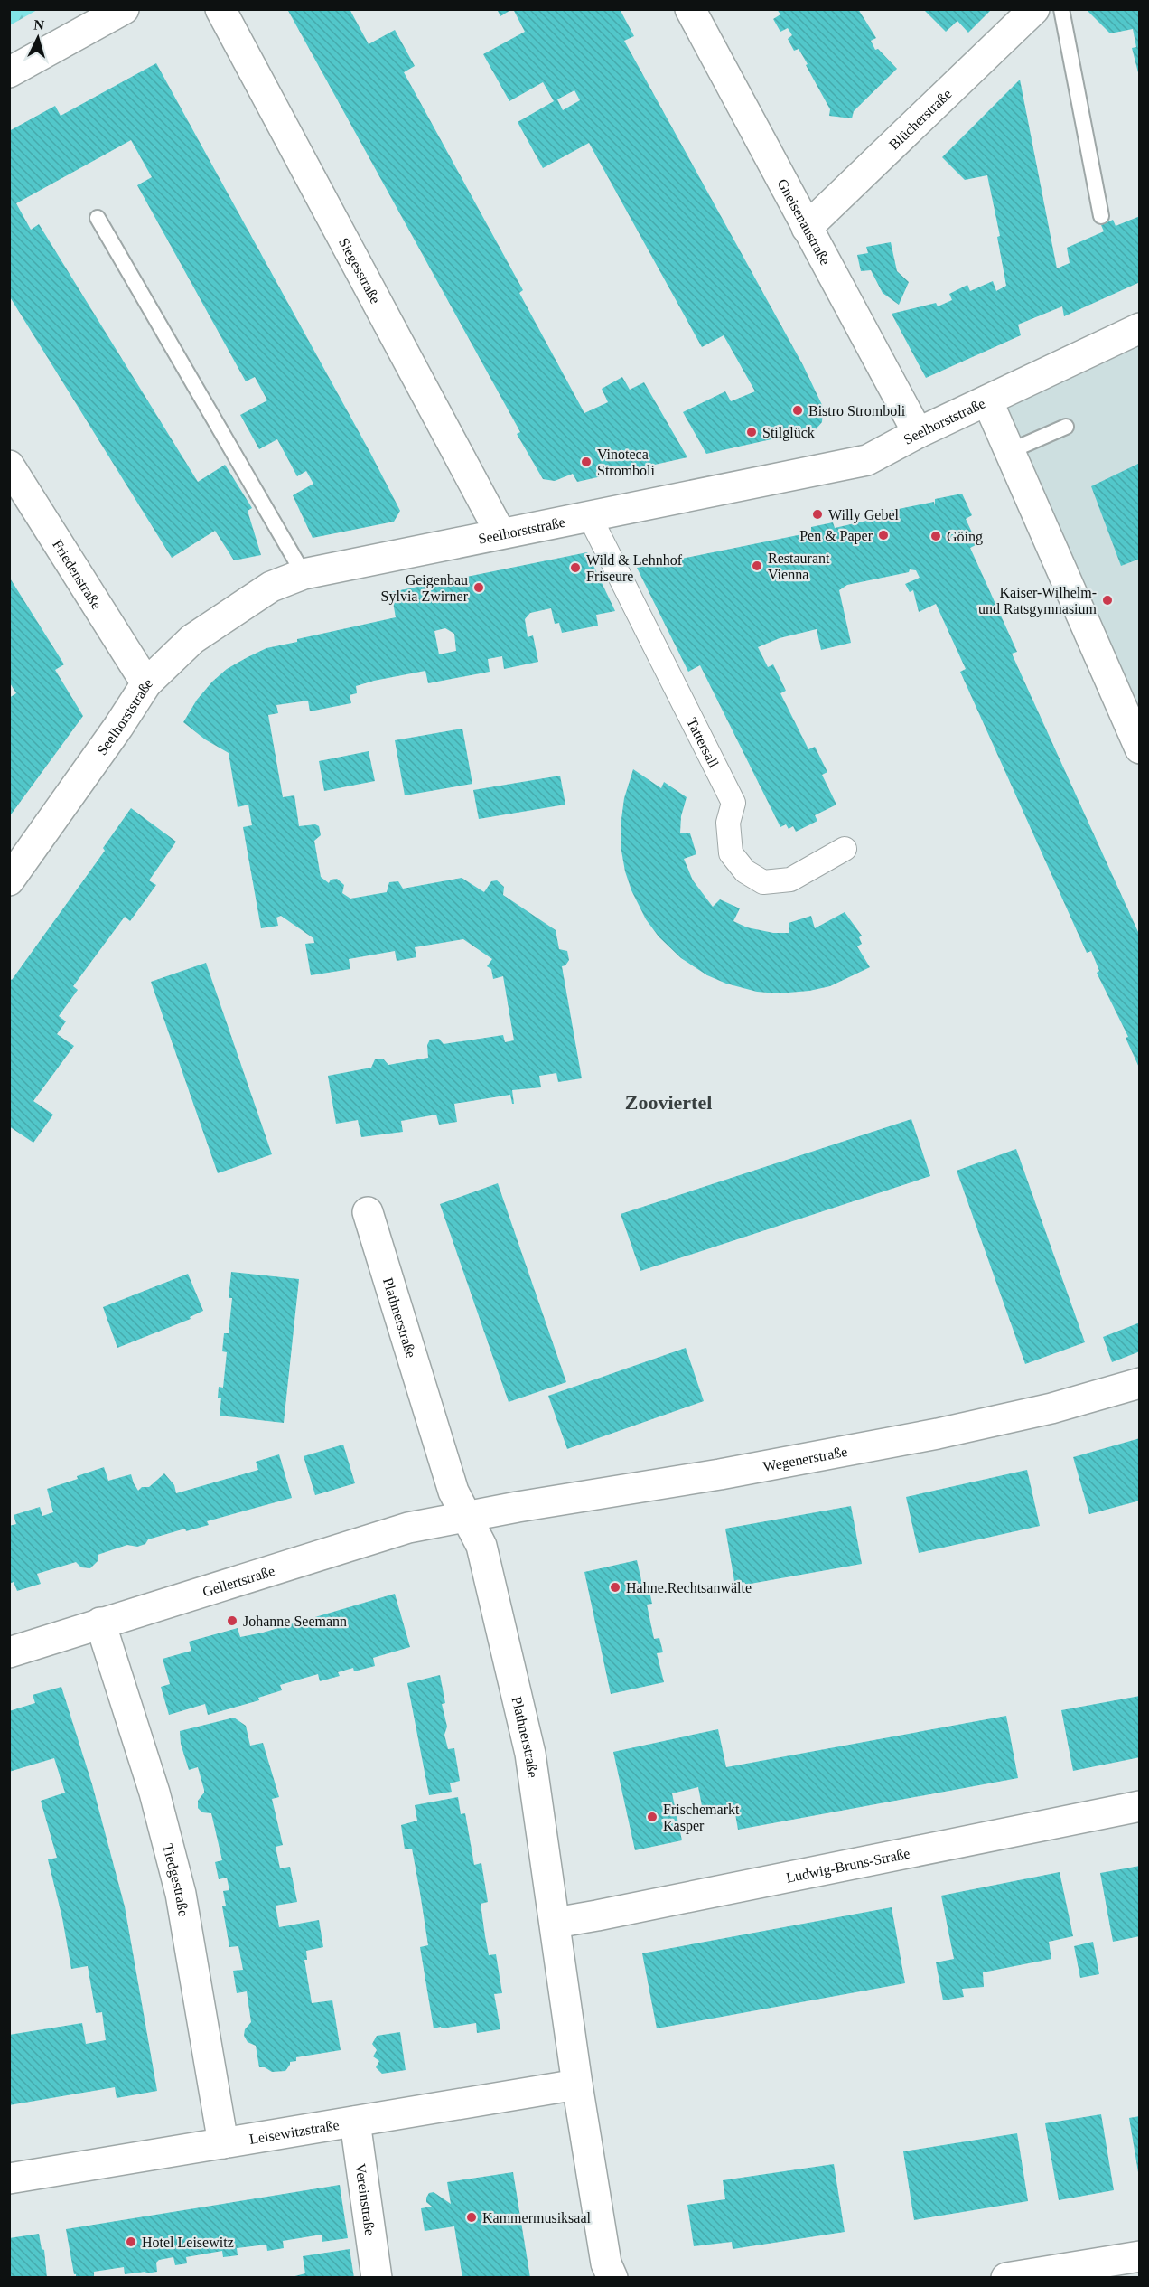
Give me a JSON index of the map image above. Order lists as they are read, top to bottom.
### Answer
{
  "streets": {
    "street": [
      "Blücherstraße",
      "Gneisenaustraße",
      "Siegesstraße",
      "Seelhorststraße",
      "Friedenstraße",
      "Tattersall",
      "Plathnerstraße",
      "Wegenerstraße",
      "Gellertstraße",
      "Ludwig-Bruns-Straße",
      "Tiedgestraße",
      "Leisewitzstraße",
      "Vereinstraße"
    ]
  },
  "crossings": [
    ["Blücherstraße", "Gneisenaustraße"],
    ["Gneisenaustraße", "Seelhorststraße"],
    ["Siegesstraße", "Seelhorststraße"],
    ["Seelhorststraße", "Friedenstraße"],
    ["Seelhorststraße", "Tattersall"],
    ["Plathnerstraße", "Wegenerstraße"],
    ["Plathnerstraße", "Gellertstraße"],
    ["Plathnerstraße", "Ludwig-Bruns-Straße"],
    ["Plathnerstraße", "Leisewitzstraße"],
    ["Wegenerstraße", "Gellertstraße"],
    ["Gellertstraße", "Tiedgestraße"],
    ["Tiedgestraße", "Leisewitzstraße"],
    ["Leisewitzstraße", "Vereinstraße"]
  ],
  "districts": ["Zooviertel"],
  "places": [
    "Bistro Stromboli",
    "Stilglück",
    "Vinoteca Stromboli",
    "Willy Gebel",
    "Pen & Paper",
    "Göing",
    "Restaurant Vienna",
    "Wild & Lehnhof Friseure",
    "Geigenbau Sylvia Zwirner",
    "Kaiser-Wilhelm- und Ratsgymnasium",
    "Hahne.Rechtsanwälte",
    "Johanne Seemann",
    "Frischemarkt Kasper",
    "Kammermusiksaal",
    "Hotel Leisewitz"
  ],
  "north": "top"
}
